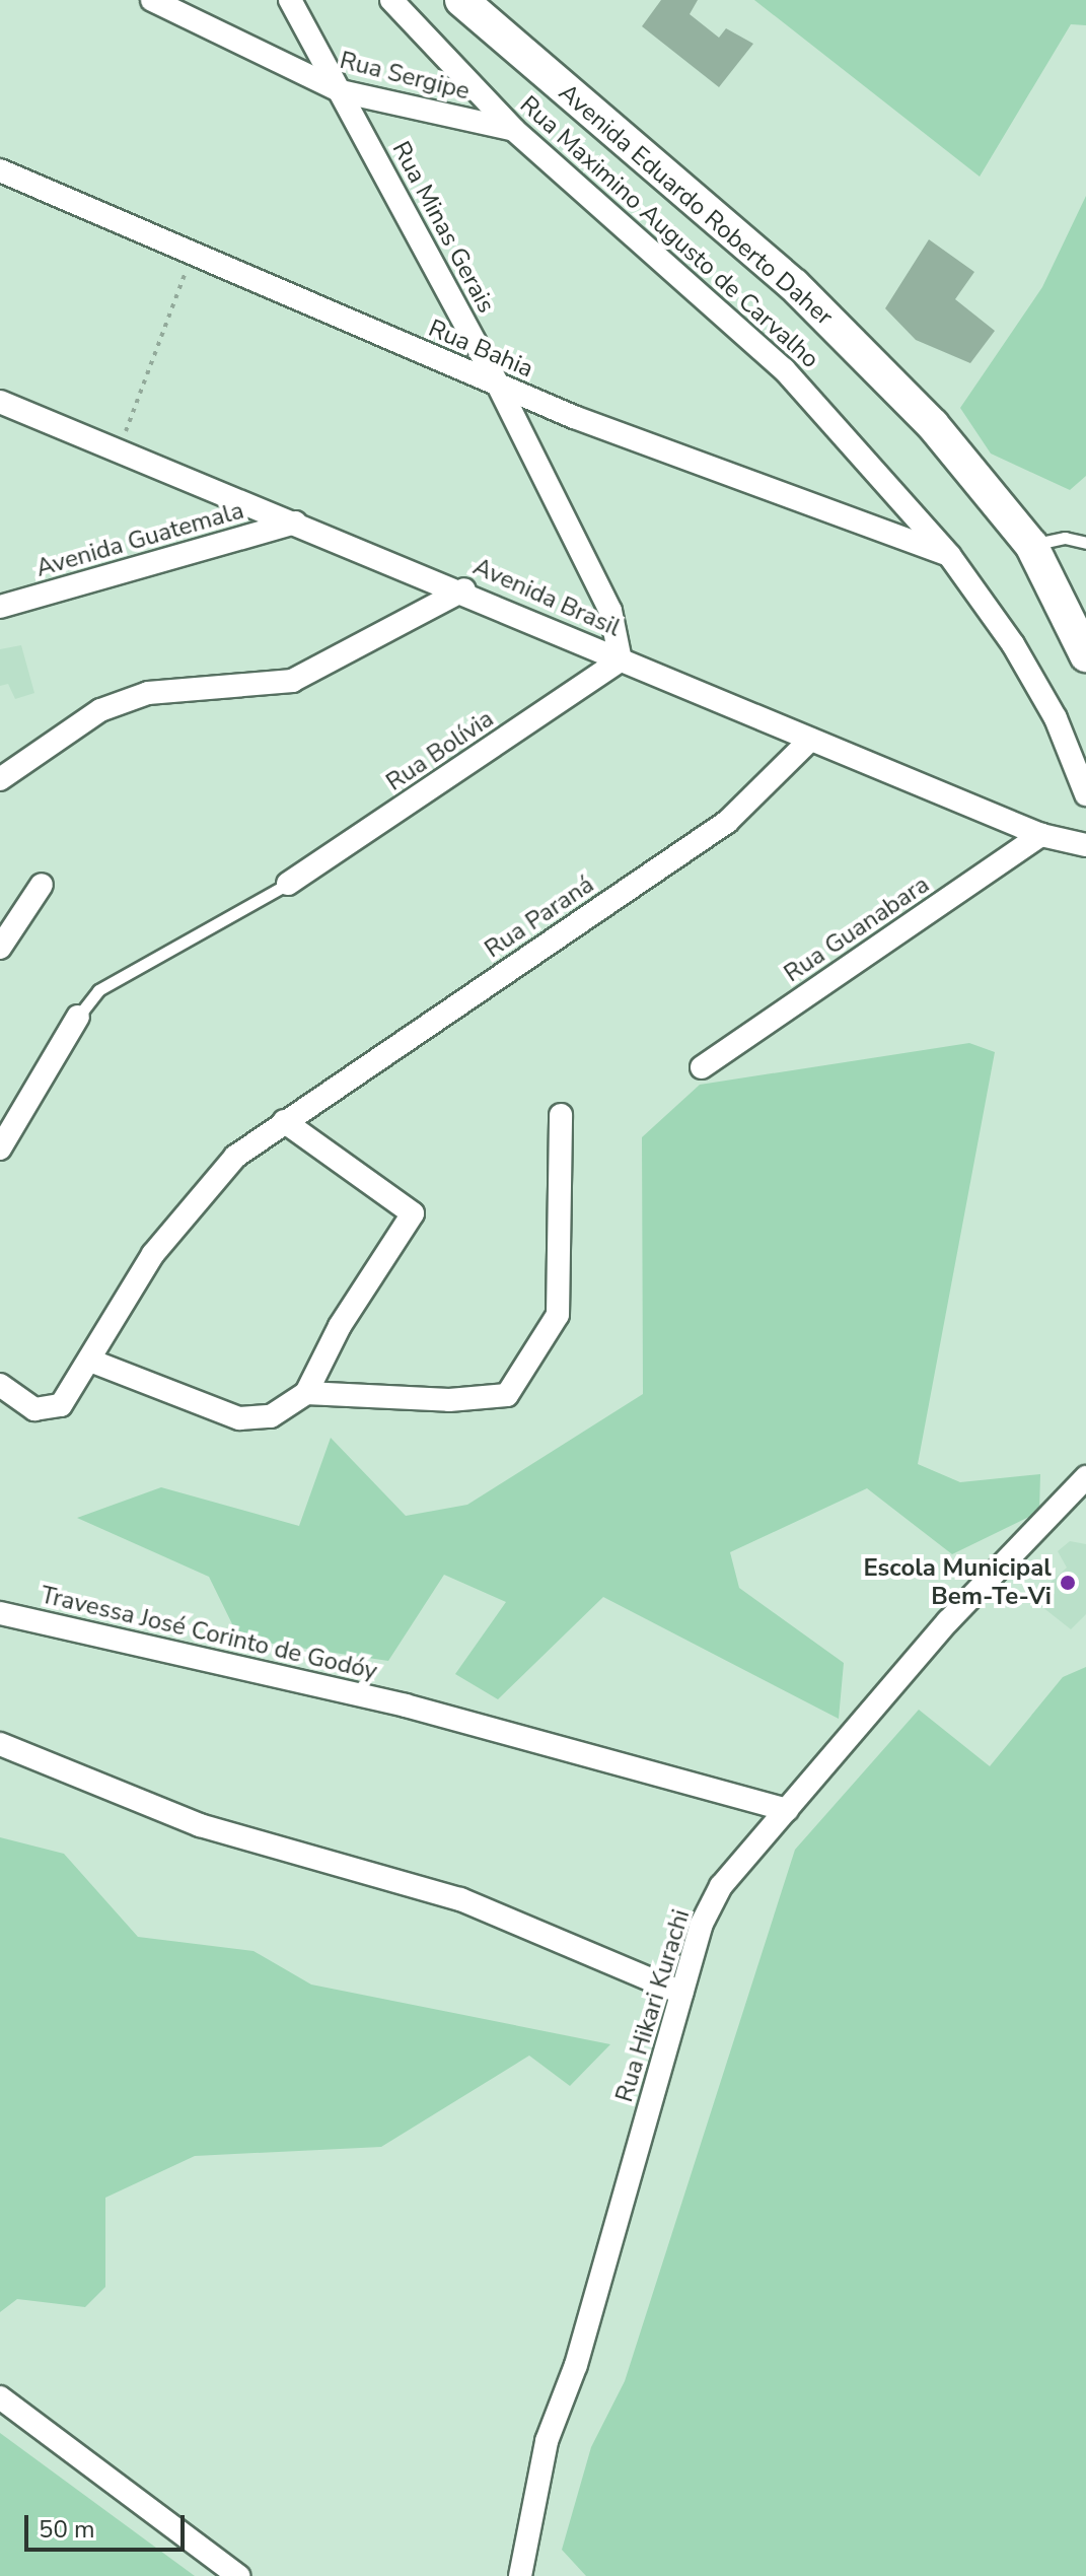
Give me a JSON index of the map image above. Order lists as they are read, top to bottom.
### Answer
{
  "streets": {
    "main road": ["Avenida Eduardo Roberto Daher"],
    "street": [
      "Rua Sergipe",
      "Rua Minas Gerais",
      "Rua Maximino Augusto de Carvalho",
      "Rua Bahia",
      "Avenida Guatemala",
      "Avenida Brasil",
      "Rua Bolívia",
      "Rua Paraná",
      "Rua Guanabara",
      "Travessa José Corinto de Godóy",
      "Rua Hikari Kurachi"
    ]
  },
  "crossings": [
    ["Rua Sergipe", "Rua Minas Gerais"],
    ["Rua Sergipe", "Rua Maximino Augusto de Carvalho"],
    ["Rua Minas Gerais", "Rua Bahia"],
    ["Rua Minas Gerais", "Avenida Brasil"],
    ["Rua Minas Gerais", "Rua Bolívia"],
    ["Rua Maximino Augusto de Carvalho", "Rua Bahia"],
    ["Avenida Guatemala", "Avenida Brasil"],
    ["Avenida Brasil", "Rua Bolívia"],
    ["Avenida Brasil", "Rua Paraná"],
    ["Avenida Brasil", "Rua Guanabara"],
    ["Travessa José Corinto de Godóy", "Rua Hikari Kurachi"]
  ],
  "places": ["Escola Municipal Bem-Te-Vi"],
  "scale_bar": "50 m"
}
